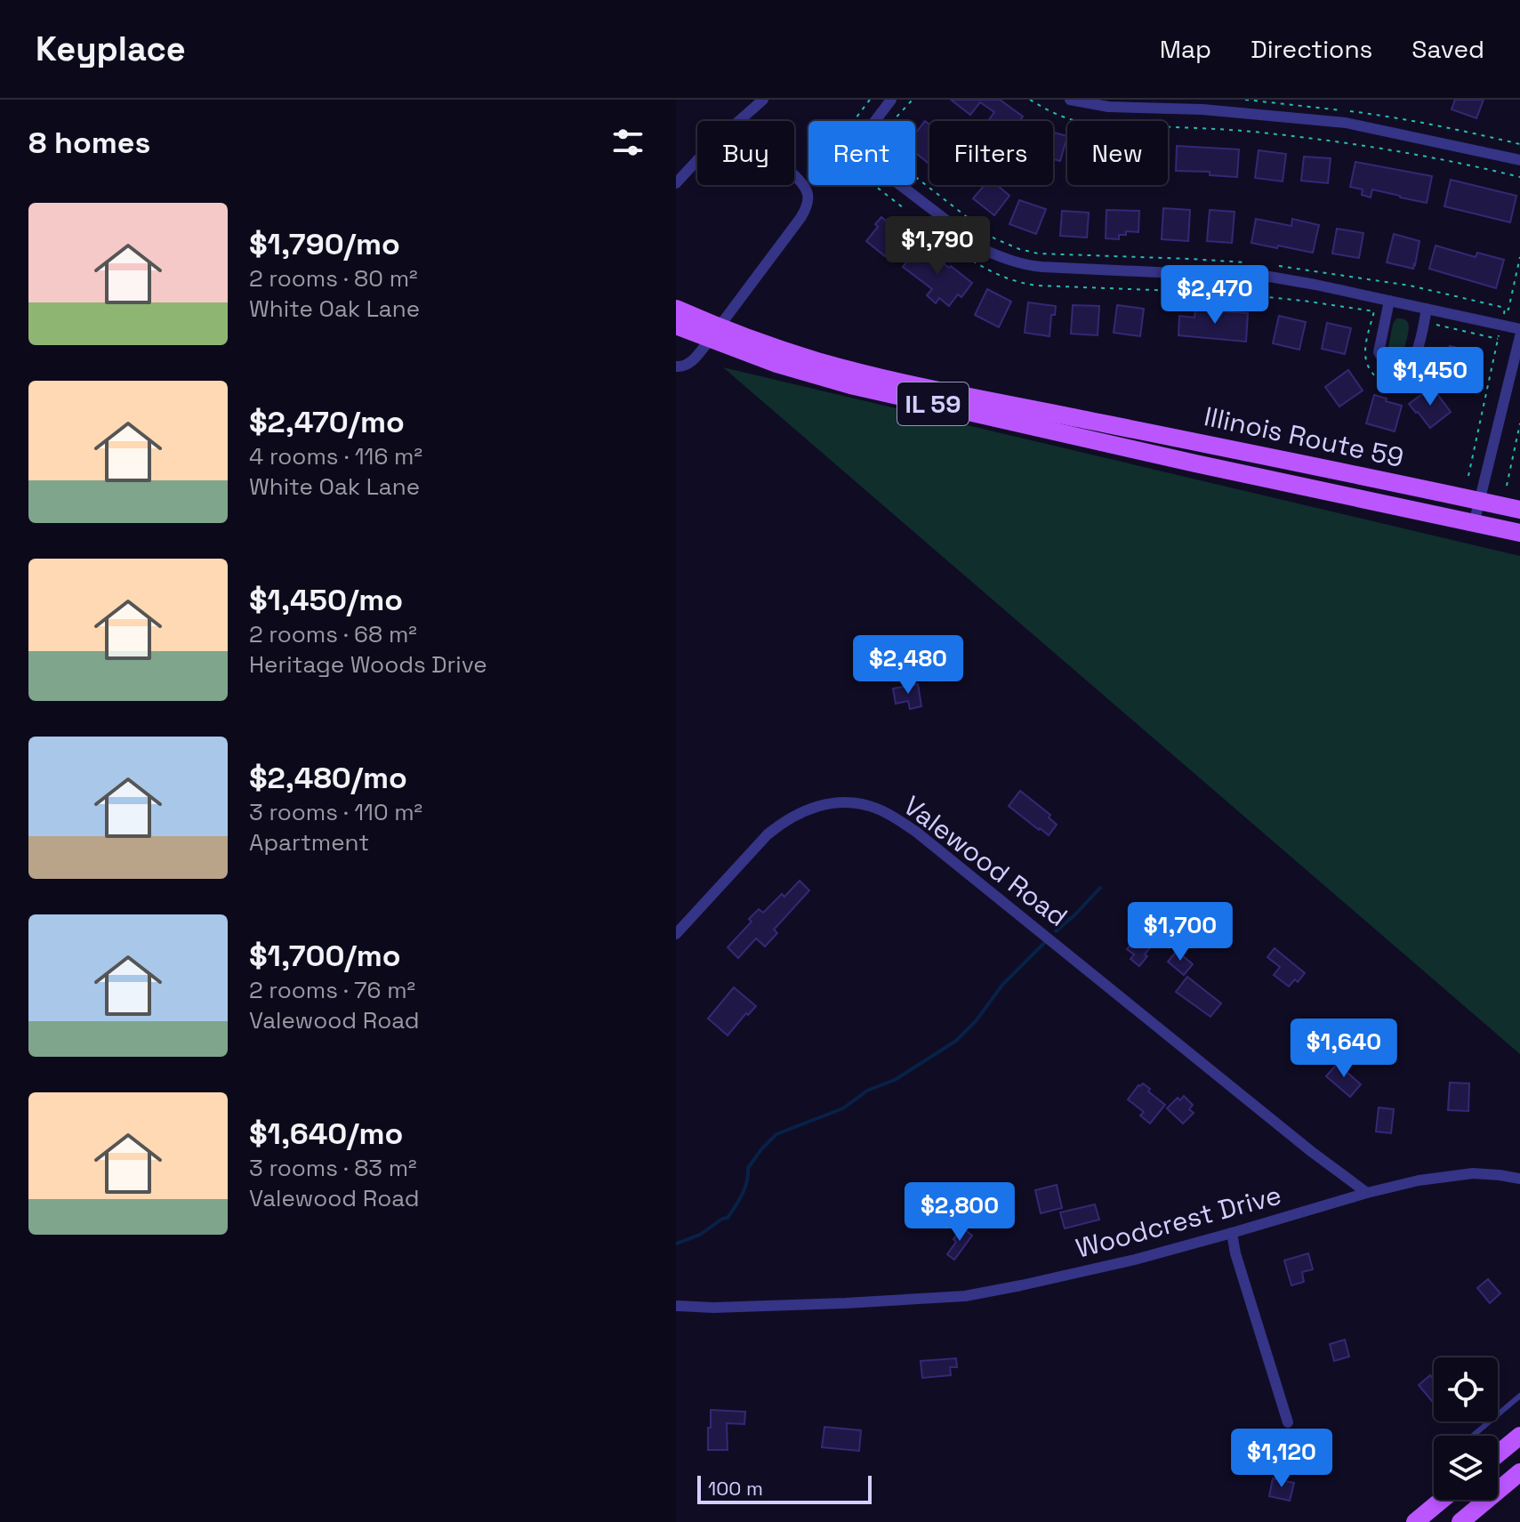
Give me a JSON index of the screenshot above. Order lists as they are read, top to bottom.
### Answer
{
  "streets": {
    "main road": ["IL 59", "Illinois Route 59"],
    "street": ["Valewood Road", "Woodcrest Drive"]
  },
  "crossings": [
    ["IL 59", "Illinois Route 59"],
    ["Valewood Road", "Woodcrest Drive"]
  ],
  "scale_bar": "100 m",
  "page": {
    "header": "Keyplace",
    "nav": ["Map", "Directions", "Saved"],
    "heading": "8 homes",
    "chip": [
      "Buy",
      "Rent",
      "Filters",
      "New"
    ],
    "list": [
      {
        "name": "$1,790/mo",
        "note": "2 rooms · 80 m² · White Oak Lane"
      },
      {
        "name": "$2,470/mo",
        "note": "4 rooms · 116 m² · White Oak Lane"
      },
      {
        "name": "$1,450/mo",
        "note": "2 rooms · 68 m² · Heritage Woods Drive"
      },
      {
        "name": "$2,480/mo",
        "note": "3 rooms · 110 m² · Apartment"
      },
      {
        "name": "$1,700/mo",
        "note": "2 rooms · 76 m² · Valewood Road"
      },
      {
        "name": "$1,640/mo",
        "note": "3 rooms · 83 m² · Valewood Road"
      }
    ],
    "price": [
      "$1,790",
      "$2,470",
      "$1,450",
      "$2,480",
      "$1,700",
      "$1,640",
      "$2,800",
      "$1,120"
    ],
    "scale": "100 m"
  }
}
